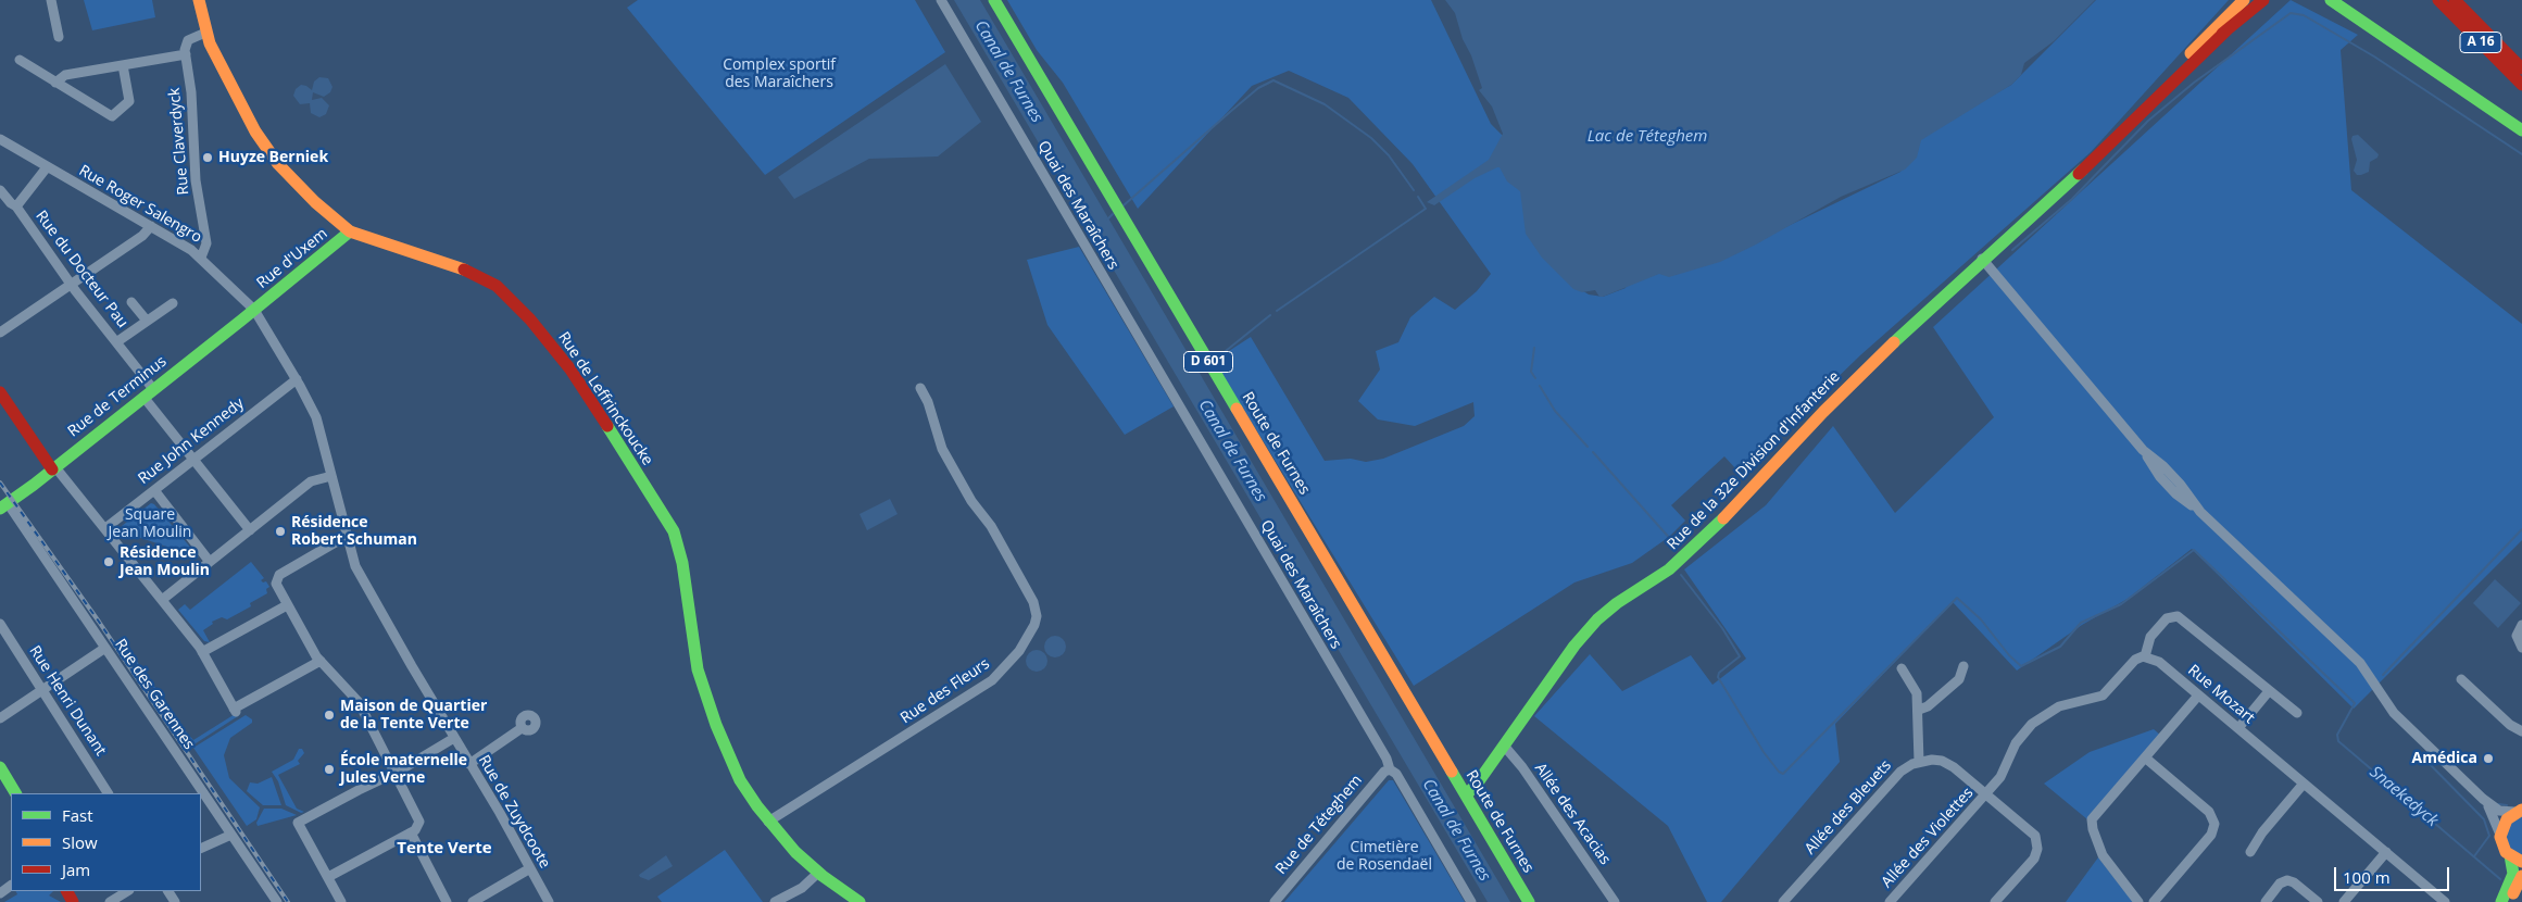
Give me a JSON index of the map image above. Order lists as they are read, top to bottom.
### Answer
{
  "streets": {
    "main road": [
      "A 16",
      "Rue d'Uxem",
      "D 601",
      "Rue de Terminus",
      "Rue de Leffrinckoucke",
      "Route de Furnes",
      "Rue de la 32e Division d'Infanterie"
    ],
    "street": [
      "Rue Claverdyck",
      "Rue Roger Salengro",
      "Quai des Maraîchers",
      "Rue du Docteur Pau",
      "Rue John Kennedy",
      "Rue des Fleurs",
      "Rue des Garennes",
      "Rue Mozart",
      "Rue Henri Dunant",
      "Allée des Bleuets",
      "Rue de Zuydcoote",
      "Allée des Acacias",
      "Rue de Téteghem",
      "Allée des Violettes"
    ]
  },
  "crossings": [
    ["Rue Claverdyck", "Rue Roger Salengro"],
    ["Rue Roger Salengro", "Rue d'Uxem"],
    ["Rue Roger Salengro", "Rue du Docteur Pau"],
    ["Rue Roger Salengro", "Rue de Terminus"],
    ["Rue Roger Salengro", "Rue de Zuydcoote"],
    ["Quai des Maraîchers", "Rue de Téteghem"],
    ["Rue d'Uxem", "Rue de Terminus"],
    ["Rue d'Uxem", "Rue de Leffrinckoucke"],
    ["Rue d'Uxem", "Rue de Zuydcoote"],
    ["Rue du Docteur Pau", "Rue de Terminus"],
    ["Rue du Docteur Pau", "Rue John Kennedy"],
    ["Rue de Terminus", "Rue des Garennes"],
    ["Rue de Terminus", "Rue de Zuydcoote"],
    ["Rue de Leffrinckoucke", "Rue des Fleurs"],
    ["Rue John Kennedy", "Rue de Zuydcoote"],
    ["Route de Furnes", "Rue de la 32e Division d'Infanterie"],
    ["Rue de la 32e Division d'Infanterie", "Allée des Acacias"]
  ],
  "districts": ["Tente Verte"],
  "water": ["Canal de Furnes", "Lac de Téteghem", "Snaekedyck"],
  "parks": ["Complex sportif des Maraîchers", "Square Jean Moulin", "Cimetière de Rosendaël"],
  "places": [
    "Huyze Berniek",
    "Résidence Robert Schuman",
    "Résidence Jean Moulin",
    "Maison de Quartier de la Tente Verte",
    "Amédica",
    "École maternelle Jules Verne"
  ],
  "legend": ["Fast", "Slow", "Jam"],
  "scale_bar": "100 m"
}
